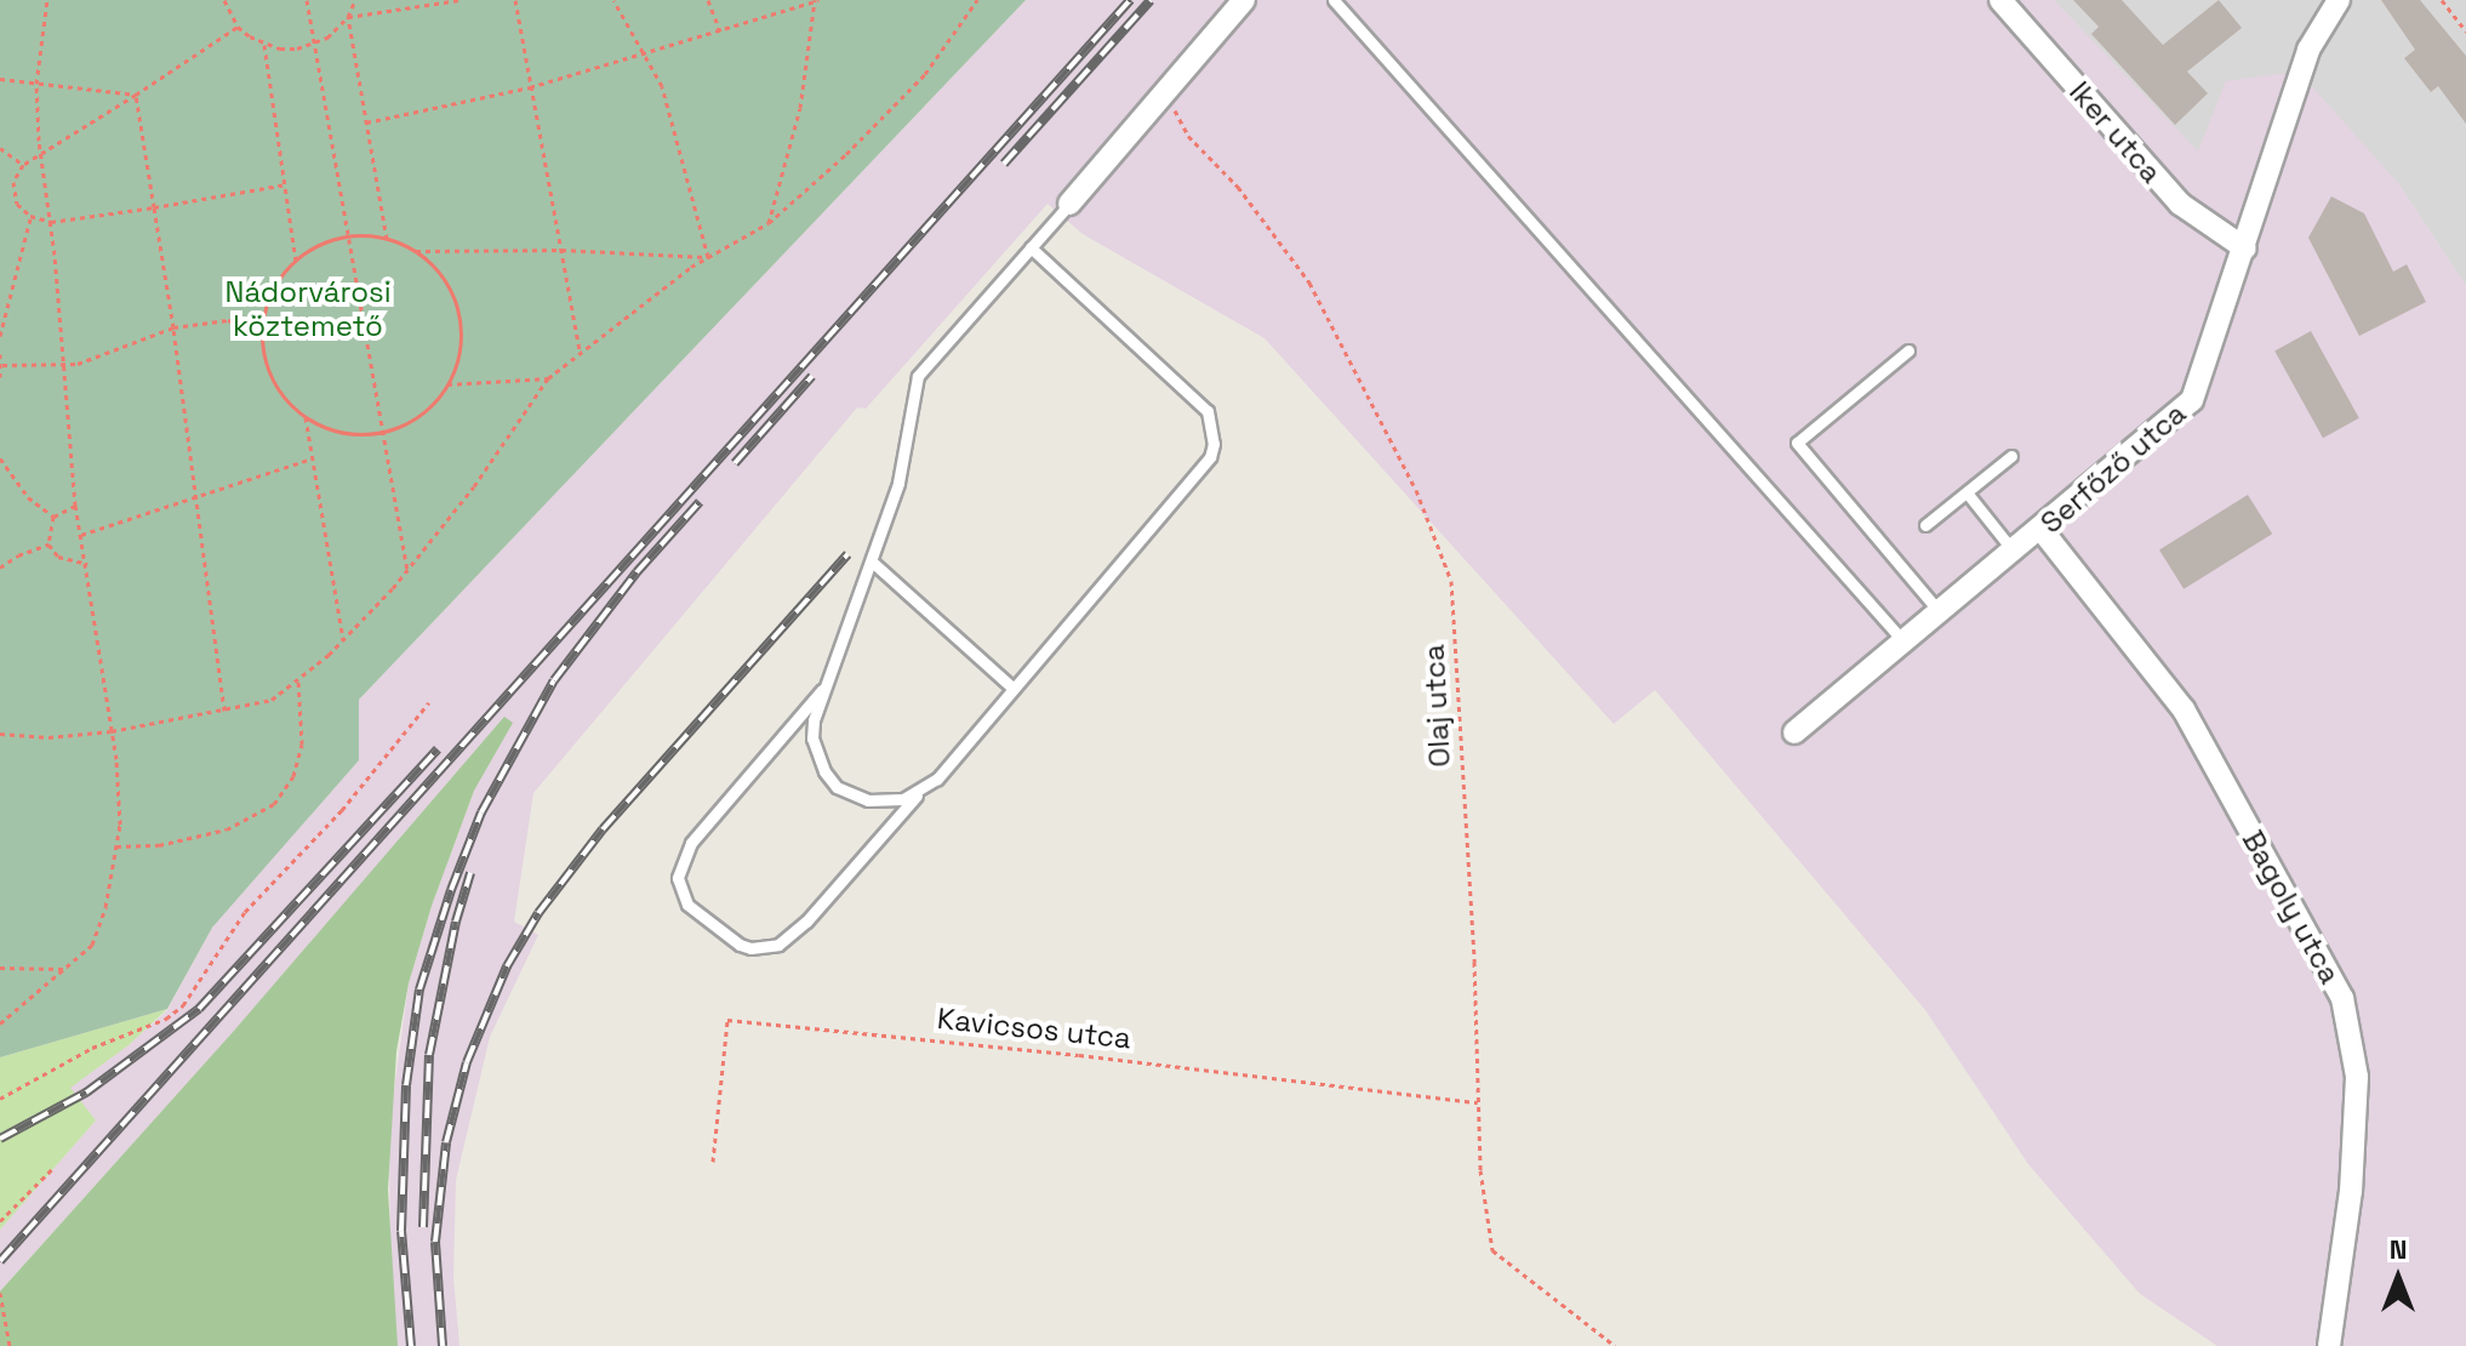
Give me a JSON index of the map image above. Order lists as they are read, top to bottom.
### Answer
{
  "streets": {
    "street": ["Iker utca", "Serfőző utca", "Bagoly utca"],
    "path": ["Olaj utca", "Kavicsos utca"]
  },
  "crossings": [
    ["Iker utca", "Serfőző utca"],
    ["Serfőző utca", "Bagoly utca"],
    ["Olaj utca", "Kavicsos utca"]
  ],
  "parks": ["Nádorvárosi köztemető"],
  "north": "top"
}
